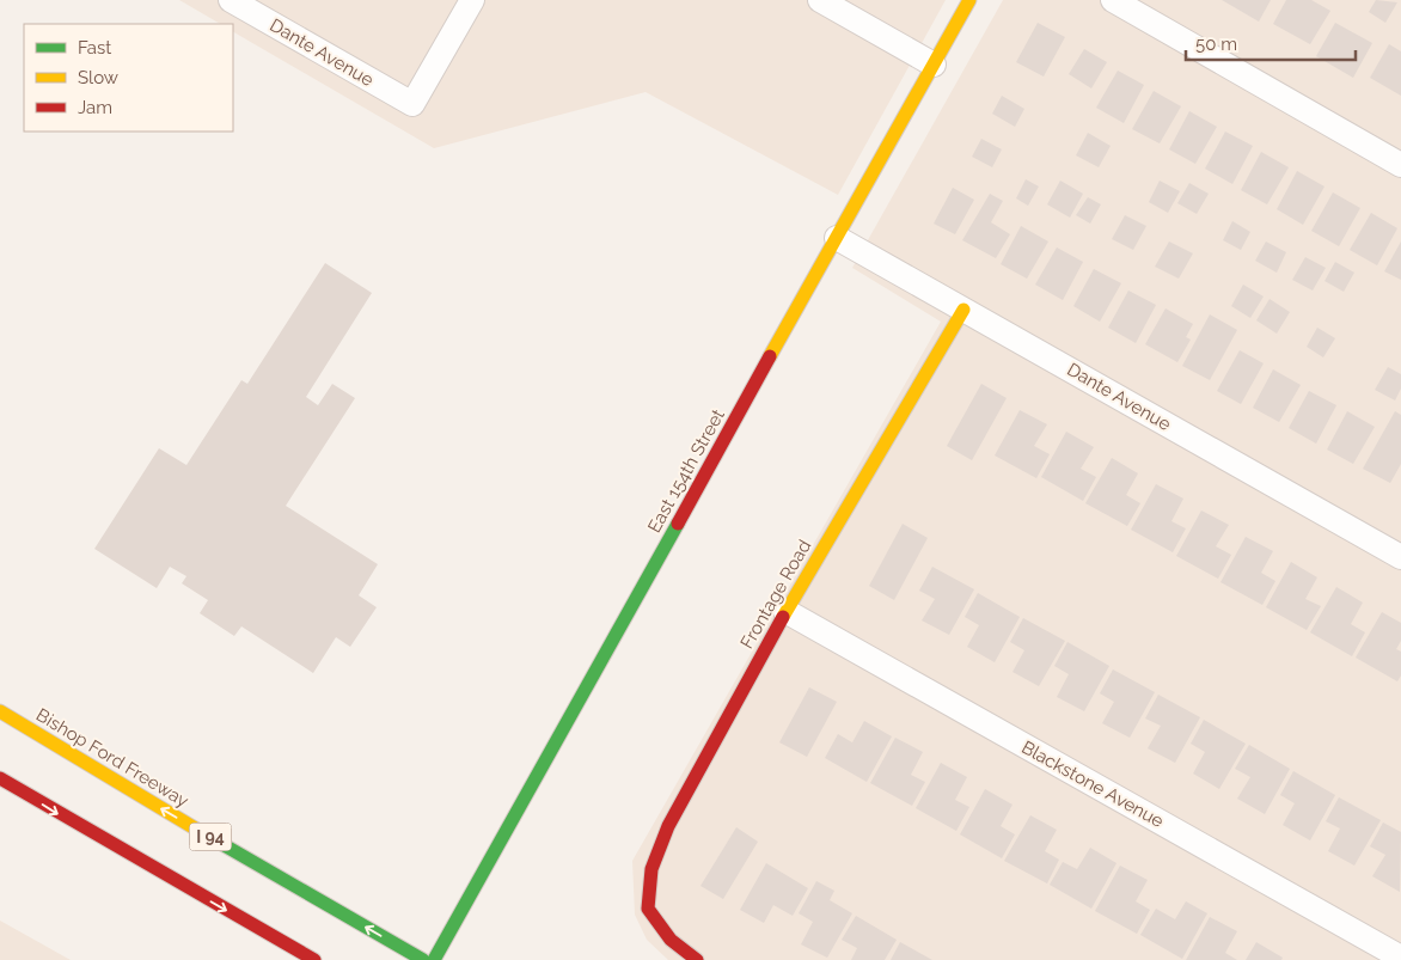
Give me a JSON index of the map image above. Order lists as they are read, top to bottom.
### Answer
{
  "streets": {
    "main road": [
      "East 154th Street",
      "Frontage Road",
      "Bishop Ford Freeway",
      "I 94"
    ],
    "street": ["Dante Avenue", "Blackstone Avenue"]
  },
  "crossings": [
    ["Dante Avenue", "East 154th Street"],
    ["Dante Avenue", "Frontage Road"],
    ["Frontage Road", "Blackstone Avenue"]
  ],
  "legend": ["Fast", "Slow", "Jam"],
  "scale_bar": "50 m"
}
